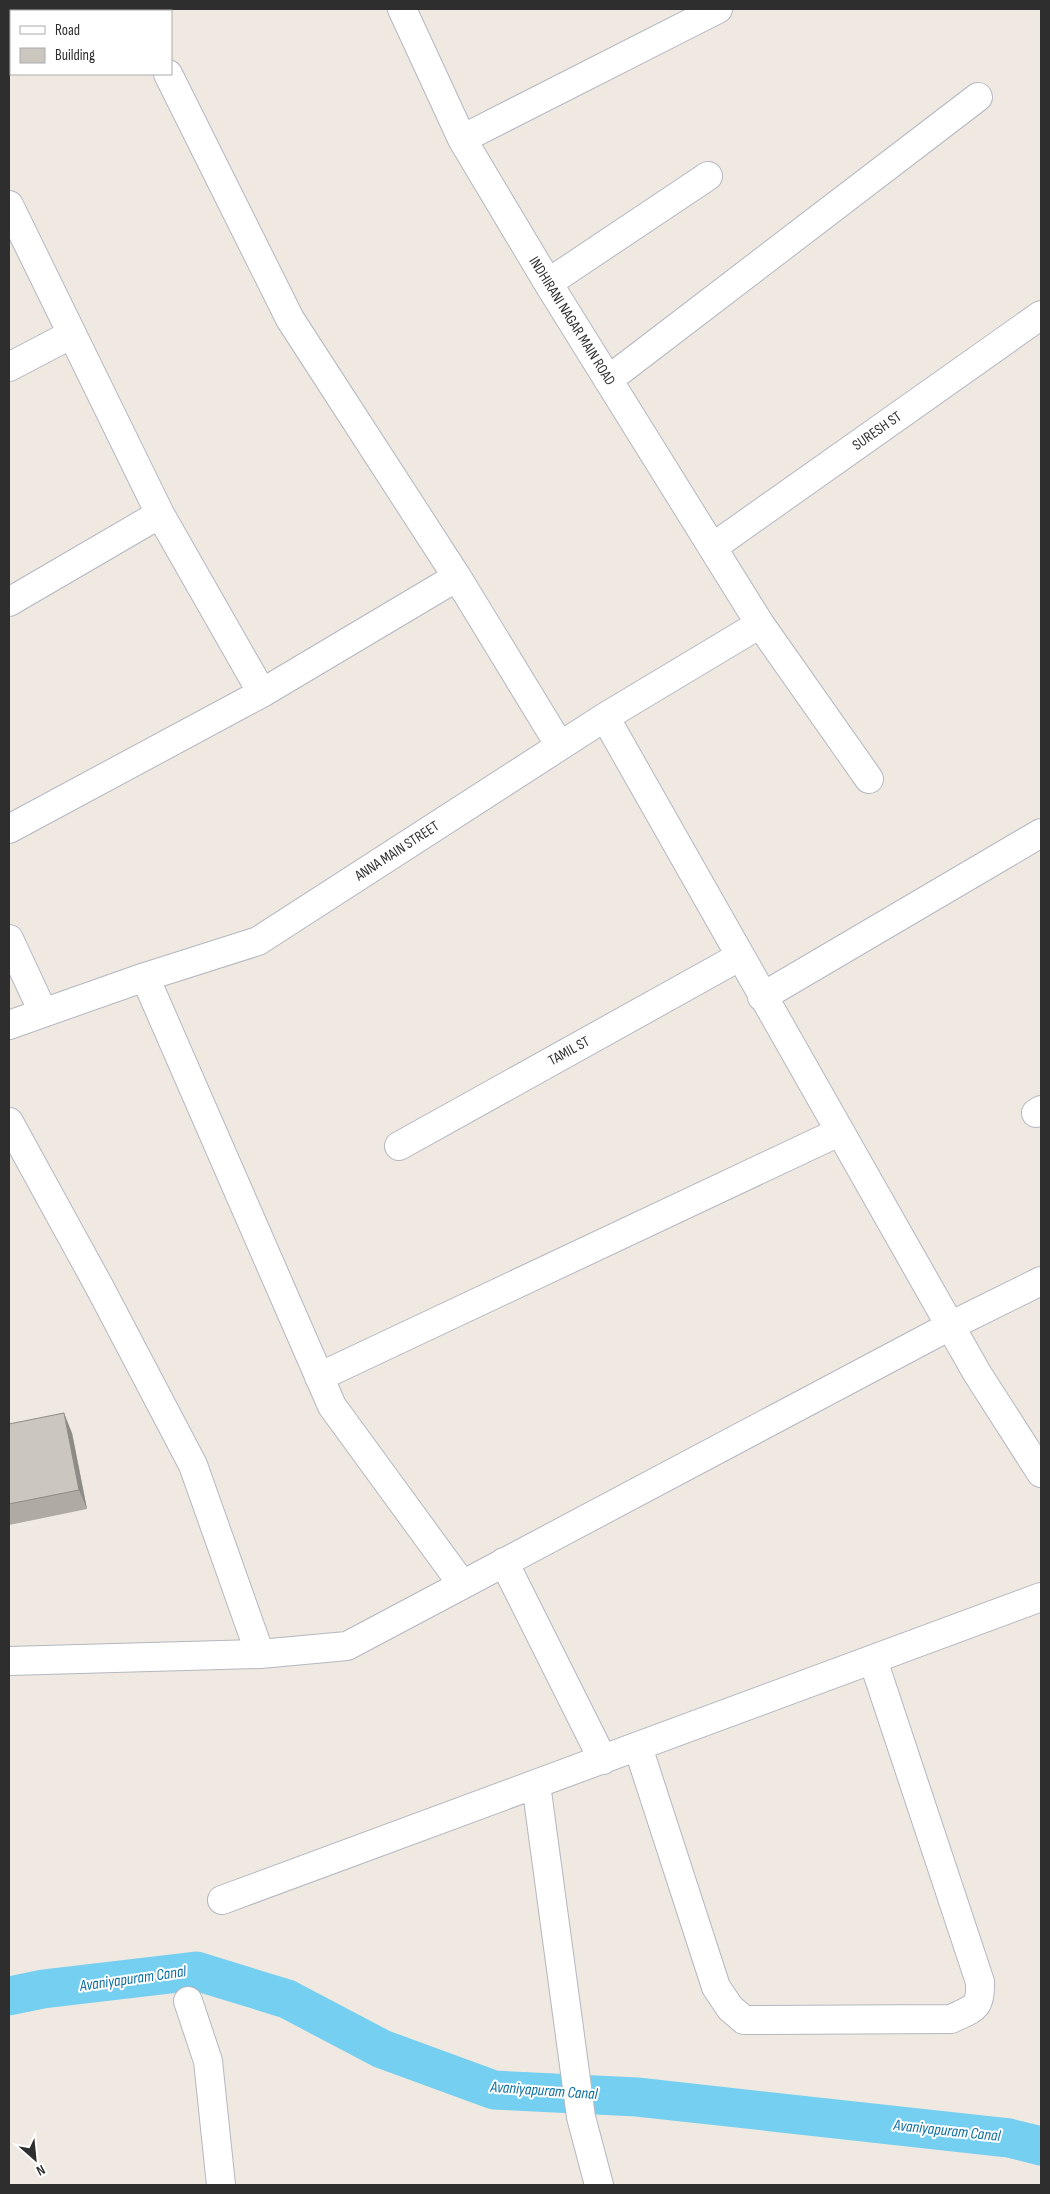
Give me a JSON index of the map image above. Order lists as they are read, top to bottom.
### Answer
{
  "streets": {
    "street": [
      "INDHIRANI NAGAR MAIN ROAD",
      "SURESH ST",
      "ANNA MAIN STREET",
      "TAMIL ST"
    ]
  },
  "crossings": [
    ["INDHIRANI NAGAR MAIN ROAD", "SURESH ST"],
    ["INDHIRANI NAGAR MAIN ROAD", "ANNA MAIN STREET"]
  ],
  "water": ["Avaniyapuram Canal"],
  "legend": ["Road", "Building"],
  "north": "bottom right"
}
